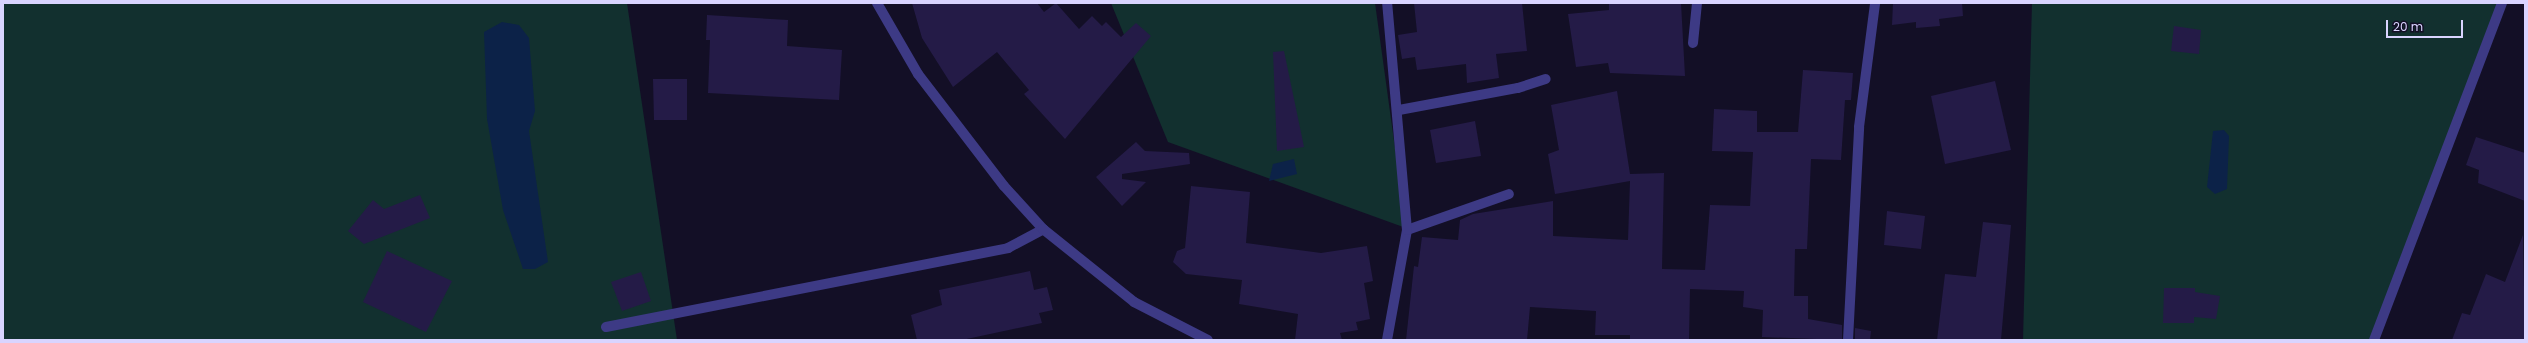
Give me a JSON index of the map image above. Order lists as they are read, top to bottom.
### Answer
{
  "scale_bar": "20 m"
}
